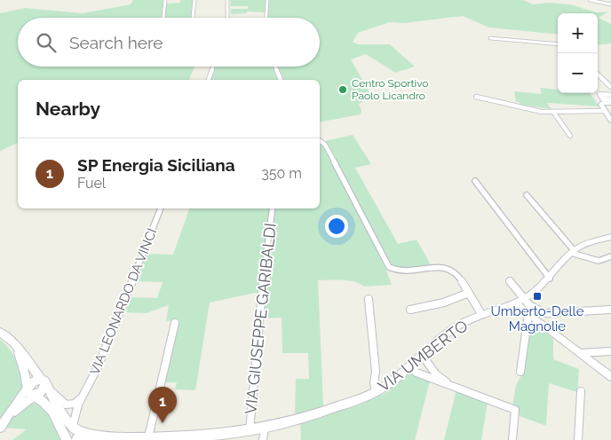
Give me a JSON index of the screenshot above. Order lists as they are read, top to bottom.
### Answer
{
  "streets": {
    "main road": ["VIA UMBERTO"],
    "street": ["VIA LEONARDO DA VINCI", "VIA GIUSEPPE GARIBALDI"]
  },
  "crossings": [
    ["VIA LEONARDO DA VINCI", "VIA UMBERTO"],
    ["VIA GIUSEPPE GARIBALDI", "VIA UMBERTO"]
  ],
  "places": {
    "other": ["Centro Sportivo Paolo Licandro"],
    "transit": ["Umberto-Delle Magnolie"]
  },
  "page": {
    "map_buttons": ["+", "−"],
    "search": "Search here",
    "heading": "Nearby",
    "list": [
      {
        "mark": "1",
        "name": "SP Energia Siciliana",
        "note": "Fuel",
        "value": "350 m"
      }
    ],
    "pins": "1"
  }
}
